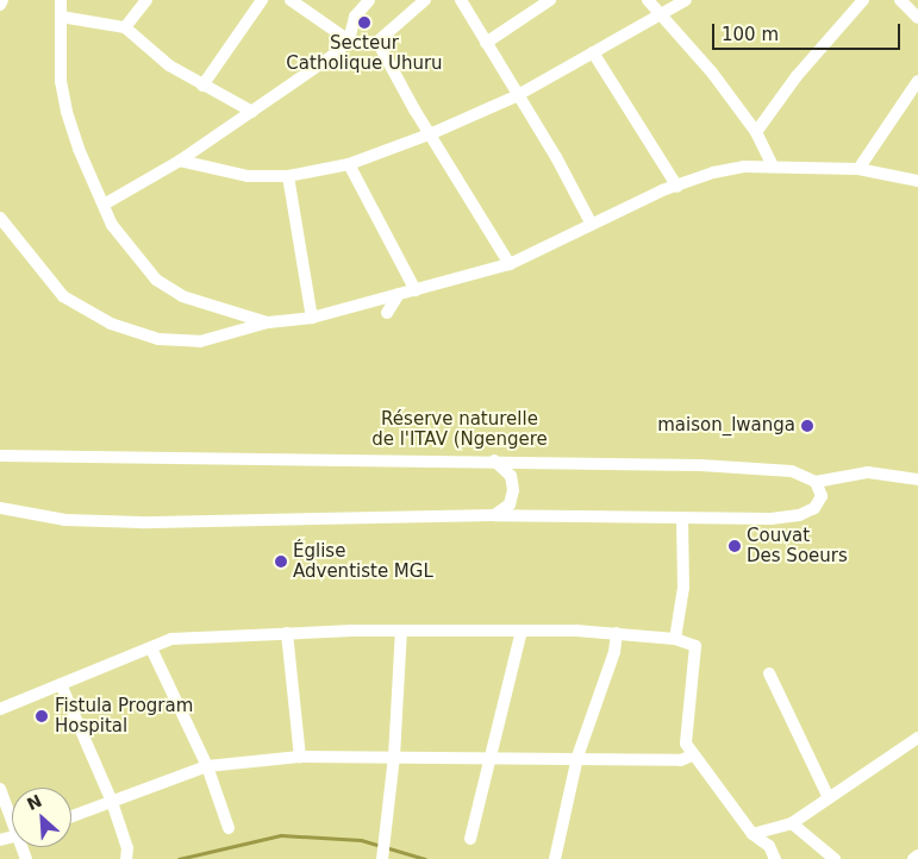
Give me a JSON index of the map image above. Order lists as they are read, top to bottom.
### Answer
{
  "parks": ["Réserve naturelle de l'ITAV (Ngengere"],
  "places": [
    "Secteur Catholique Uhuru",
    "maison_lwanga",
    "Couvat Des Soeurs",
    "Église Adventiste MGL",
    "Fistula Program Hospital"
  ],
  "scale_bar": "100 m",
  "north": "top left"
}
